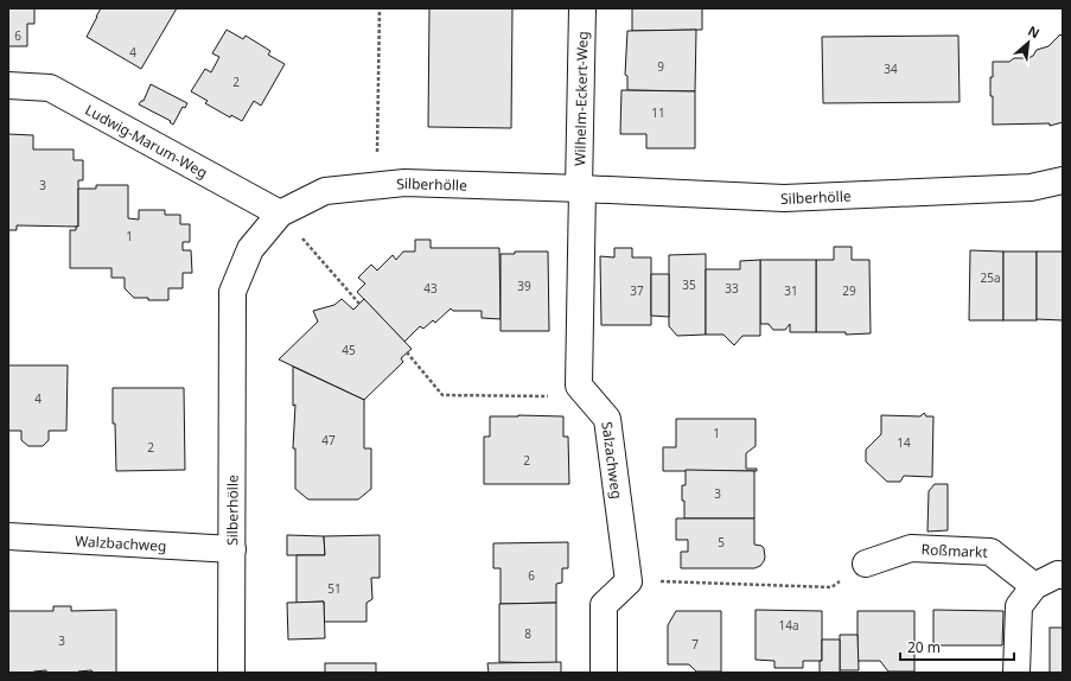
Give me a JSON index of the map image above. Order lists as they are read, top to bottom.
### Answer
{
  "streets": {
    "street": [
      "Wilhelm-Eckert-Weg",
      "Ludwig-Marum-Weg",
      "Silberhölle",
      "Salzachweg",
      "Walzbachweg",
      "Roßmarkt"
    ]
  },
  "crossings": [
    ["Wilhelm-Eckert-Weg", "Silberhölle"],
    ["Wilhelm-Eckert-Weg", "Salzachweg"],
    ["Ludwig-Marum-Weg", "Silberhölle"],
    ["Silberhölle", "Salzachweg"],
    ["Silberhölle", "Walzbachweg"]
  ],
  "house_numbers": [
    "6",
    "4",
    "9",
    "34",
    "2",
    "11",
    "3",
    "1",
    "25a",
    "35",
    "39",
    "43",
    "33",
    "37",
    "31",
    "29",
    "45",
    "4",
    "1",
    "47",
    "14",
    "2",
    "2",
    "3",
    "5",
    "6",
    "51",
    "14a",
    "8",
    "3",
    "7"
  ],
  "scale_bar": "20 m",
  "north": "top right"
}
